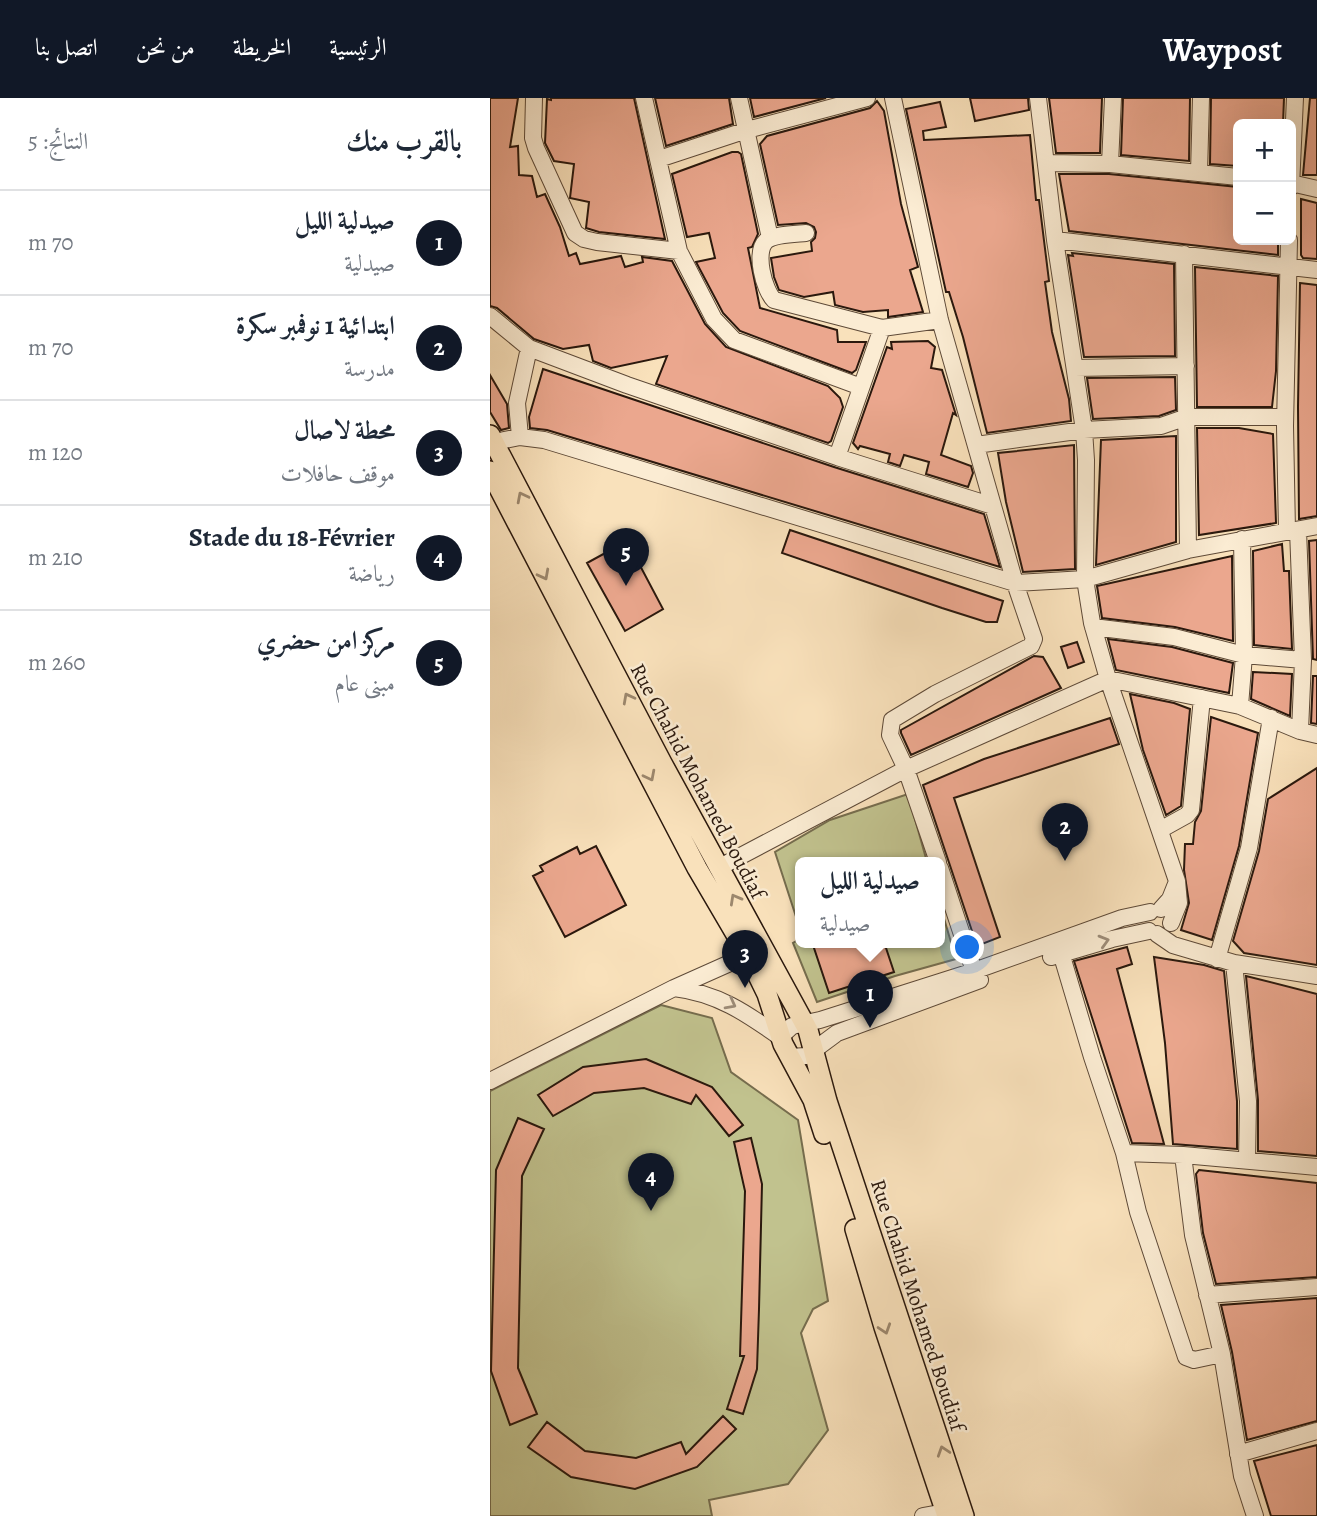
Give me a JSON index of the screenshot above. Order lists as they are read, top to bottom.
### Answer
{
  "streets": {
    "main road": ["Rue Chahid Mohamed Boudiaf"]
  },
  "page": {
    "header": "Waypost",
    "nav": [
      "الرئيسية",
      "الخريطة",
      "من نحن",
      "اتصل بنا"
    ],
    "heading": ["بالقرب منك", "النتائج: 5"],
    "map_buttons": ["+", "−"],
    "list": [
      {
        "mark": "1",
        "name": "صيدلية الليل",
        "note": "صيدلية",
        "value": "70 m"
      },
      {
        "mark": "2",
        "name": "ابتدائية 1 نوفمبر سكرة",
        "note": "مدرسة",
        "value": "70 m"
      },
      {
        "mark": "3",
        "name": "محطة لاصال",
        "note": "موقف حافلات",
        "value": "120 m"
      },
      {
        "mark": "4",
        "name": "Stade du 18-Février",
        "note": "رياضة",
        "value": "210 m"
      },
      {
        "mark": "5",
        "name": "مركز امن حضري",
        "note": "مبنى عام",
        "value": "260 m"
      }
    ],
    "pins": [
      "5",
      "2",
      "3",
      "1",
      "4"
    ],
    "popup": ["صيدلية الليل", "صيدلية"]
  }
}
